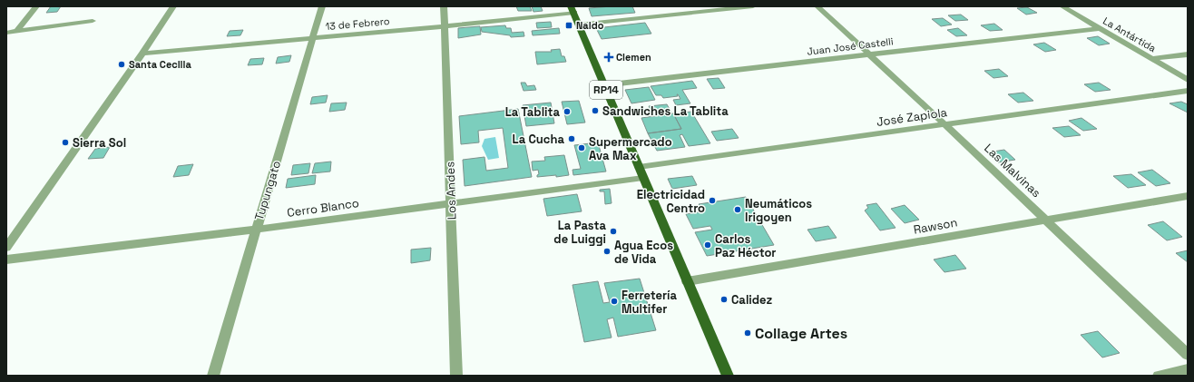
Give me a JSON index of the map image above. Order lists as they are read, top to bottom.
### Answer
{
  "streets": {
    "main road": ["RP14"],
    "street": [
      "13 de Febrero",
      "La Antártida",
      "Juan José Castelli",
      "José Zapiola",
      "Las Malvinas",
      "Tupungato",
      "Los Andes",
      "Cerro Blanco",
      "Rawson"
    ]
  },
  "crossings": [
    ["13 de Febrero", "RP14"],
    ["13 de Febrero", "Tupungato"],
    ["13 de Febrero", "Los Andes"],
    ["La Antártida", "Juan José Castelli"],
    ["Juan José Castelli", "RP14"],
    ["Juan José Castelli", "Las Malvinas"],
    ["RP14", "José Zapiola"],
    ["RP14", "Cerro Blanco"],
    ["RP14", "Rawson"],
    ["José Zapiola", "Las Malvinas"],
    ["Las Malvinas", "Rawson"],
    ["Tupungato", "Cerro Blanco"],
    ["Los Andes", "Cerro Blanco"]
  ],
  "places": {
    "transit": ["Naldo"],
    "health": ["Clemen"],
    "other": [
      "Santa Cecilia",
      "Sandwiches La Tablita",
      "La Tablita",
      "La Cucha",
      "Sierra Sol",
      "Supermercado Ava Max",
      "Electricidad Centro",
      "Neumáticos Irigoyen",
      "La Pasta de Luiggi",
      "Carlos Paz Héctor",
      "Agua Ecos de Vida",
      "Calidez",
      "Ferretería Multifer",
      "Collage Artes"
    ]
  }
}
